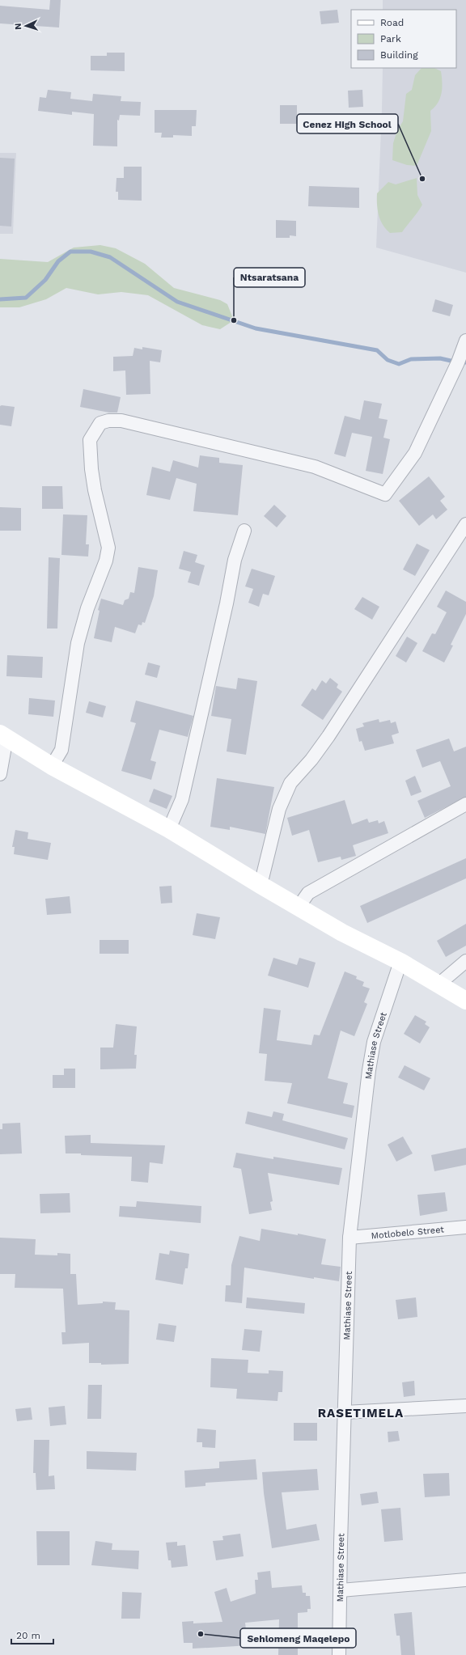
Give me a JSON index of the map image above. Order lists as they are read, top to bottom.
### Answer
{
  "streets": {
    "street": ["Mathiase Street", "Motlobelo Street"]
  },
  "crossings": [
    ["Mathiase Street", "Motlobelo Street"]
  ],
  "districts": ["RASETIMELA"],
  "places": ["Cenez High School", "Ntsaratsana", "Sehlomeng Maqelepo"],
  "legend": ["Road", "Park", "Building"],
  "scale_bar": "20 m",
  "north": "left"
}
